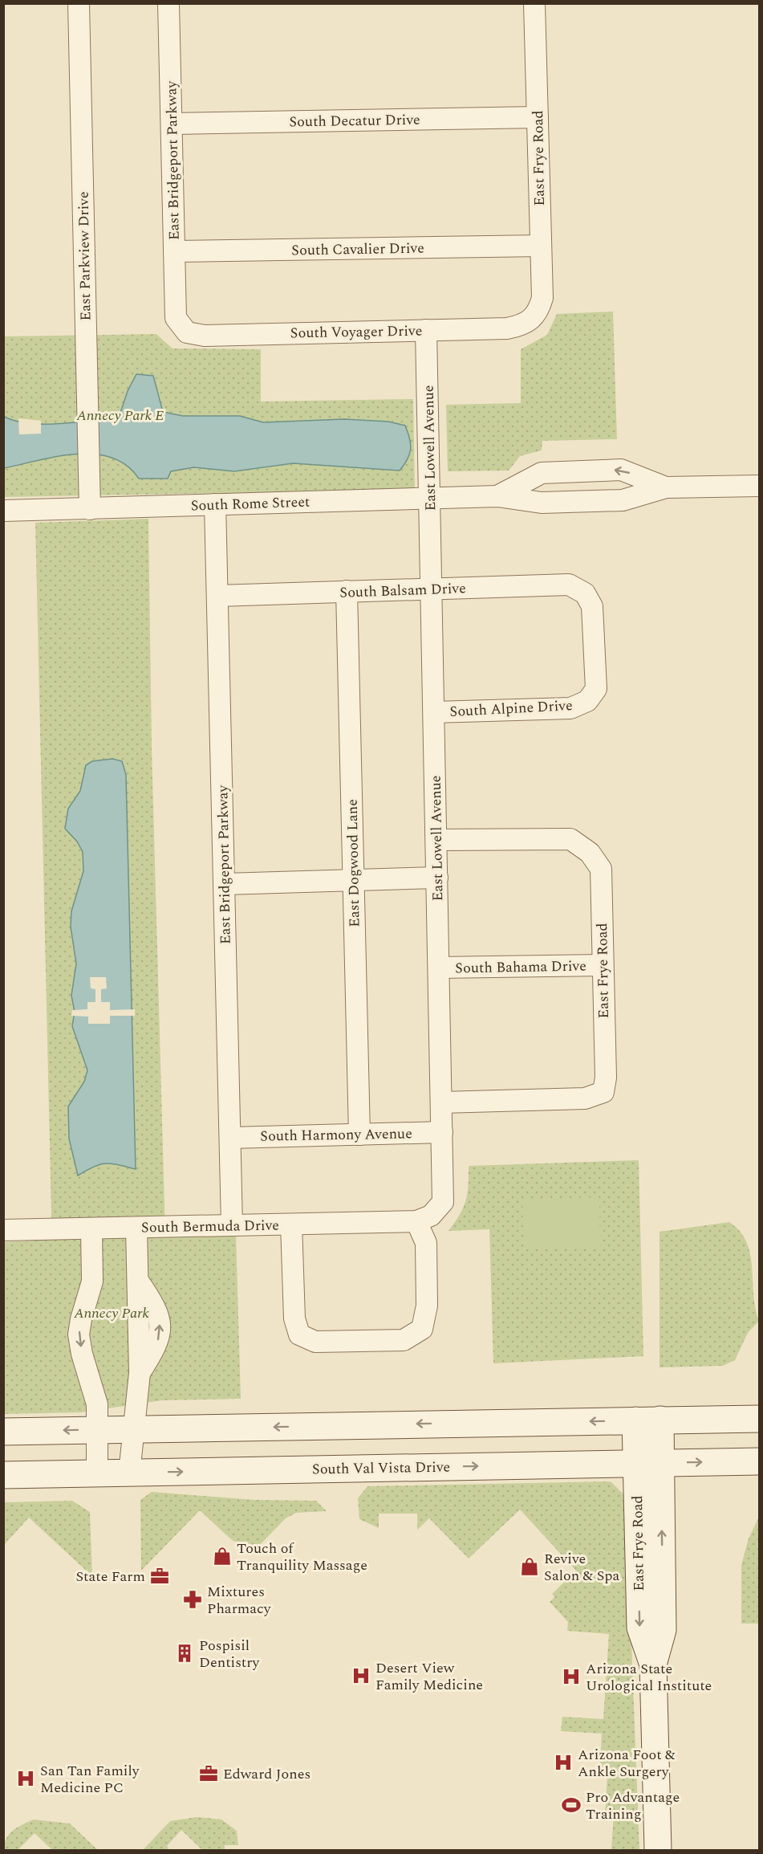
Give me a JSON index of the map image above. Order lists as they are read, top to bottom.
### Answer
{
  "streets": {
    "main road": ["East Frye Road", "South Val Vista Drive"],
    "street": [
      "South Decatur Drive",
      "East Bridgeport Parkway",
      "South Cavalier Drive",
      "East Parkview Drive",
      "South Voyager Drive",
      "East Lowell Avenue",
      "South Rome Street",
      "South Balsam Drive",
      "South Alpine Drive",
      "East Dogwood Lane",
      "South Bahama Drive",
      "South Harmony Avenue",
      "South Bermuda Drive"
    ]
  },
  "crossings": [
    ["South Decatur Drive", "East Frye Road"],
    ["South Decatur Drive", "East Bridgeport Parkway"],
    ["East Frye Road", "South Cavalier Drive"],
    ["East Frye Road", "South Voyager Drive"],
    ["East Frye Road", "East Lowell Avenue"],
    ["East Frye Road", "South Bahama Drive"],
    ["East Frye Road", "South Val Vista Drive"],
    ["East Bridgeport Parkway", "South Cavalier Drive"],
    ["East Bridgeport Parkway", "South Voyager Drive"],
    ["East Bridgeport Parkway", "South Rome Street"],
    ["East Bridgeport Parkway", "South Balsam Drive"],
    ["East Bridgeport Parkway", "South Harmony Avenue"],
    ["East Bridgeport Parkway", "South Bermuda Drive"],
    ["East Parkview Drive", "South Rome Street"],
    ["South Voyager Drive", "East Lowell Avenue"],
    ["East Lowell Avenue", "South Rome Street"],
    ["East Lowell Avenue", "South Balsam Drive"],
    ["East Lowell Avenue", "South Alpine Drive"],
    ["East Lowell Avenue", "South Bahama Drive"],
    ["East Lowell Avenue", "South Harmony Avenue"],
    ["East Lowell Avenue", "South Bermuda Drive"],
    ["South Balsam Drive", "South Alpine Drive"],
    ["South Balsam Drive", "East Dogwood Lane"],
    ["East Dogwood Lane", "South Harmony Avenue"]
  ],
  "parks": ["Annecy Park E", "Annecy Park"],
  "places": {
    "shop": ["Touch of Tranquility Massage", "Revive Salon & Spa"],
    "office": ["State Farm", "Edward Jones"],
    "pharmacy": ["Mixtures Pharmacy"],
    "building": ["Pospisil Dentistry"],
    "hospital": [
      "Desert View Family Medicine",
      "Arizona State Urological Institute",
      "Arizona Foot & Ankle Surgery",
      "San Tan Family Medicine PC"
    ],
    "sports": ["Pro Advantage Training"]
  }
}
